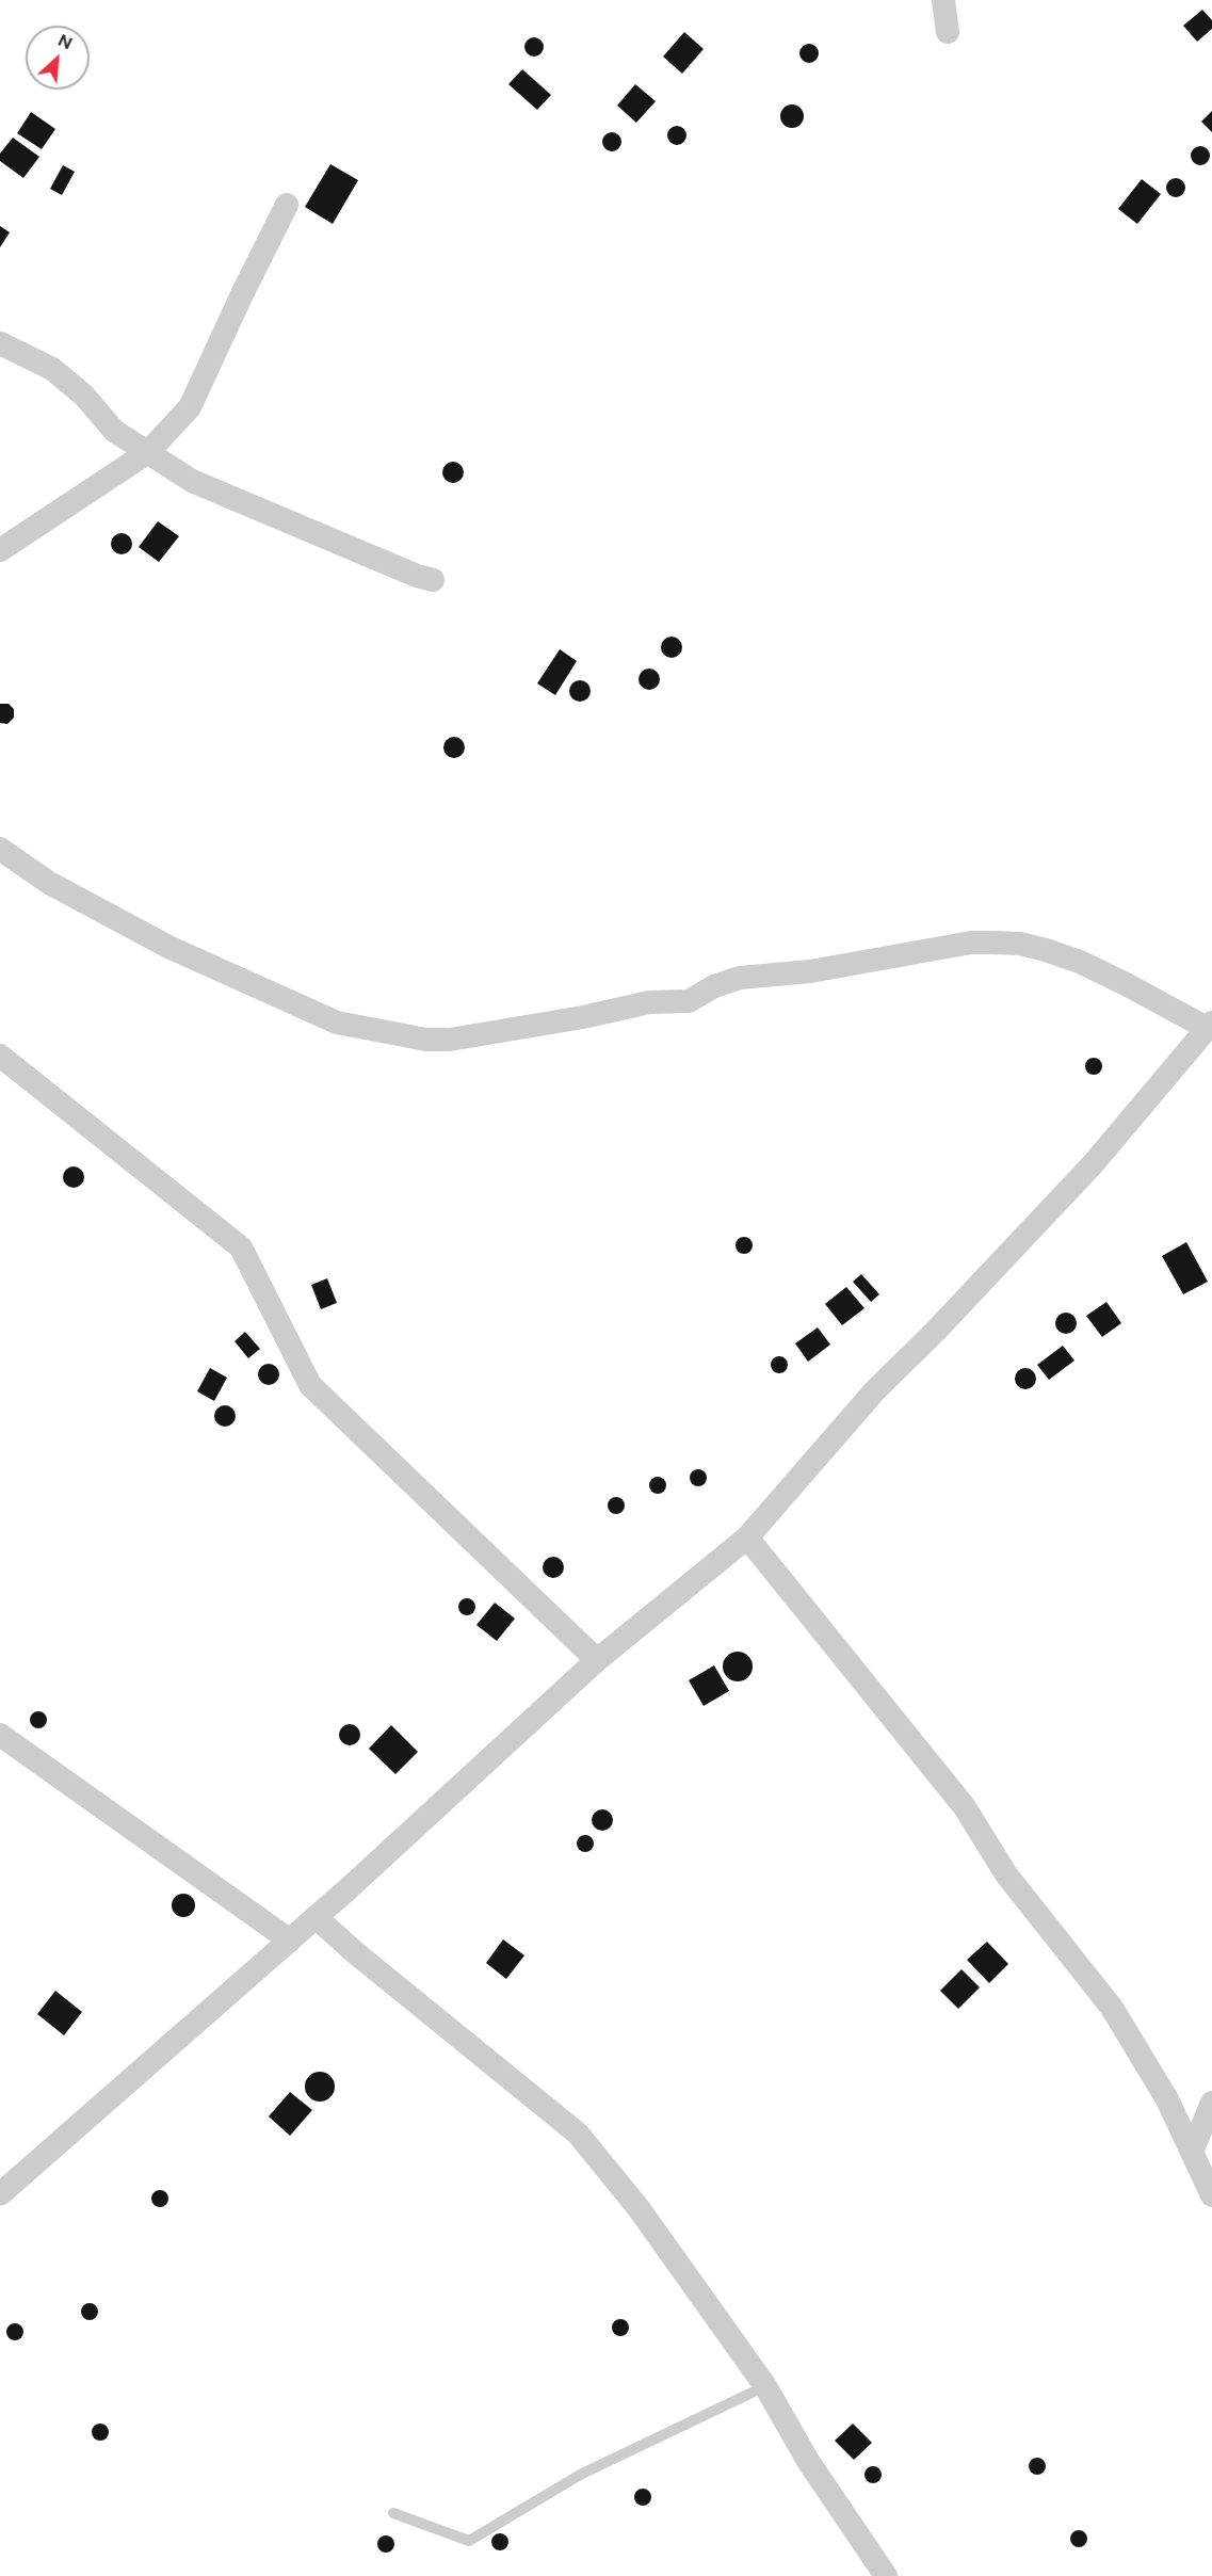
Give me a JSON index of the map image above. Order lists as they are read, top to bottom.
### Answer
{
  "north": "top right"
}
